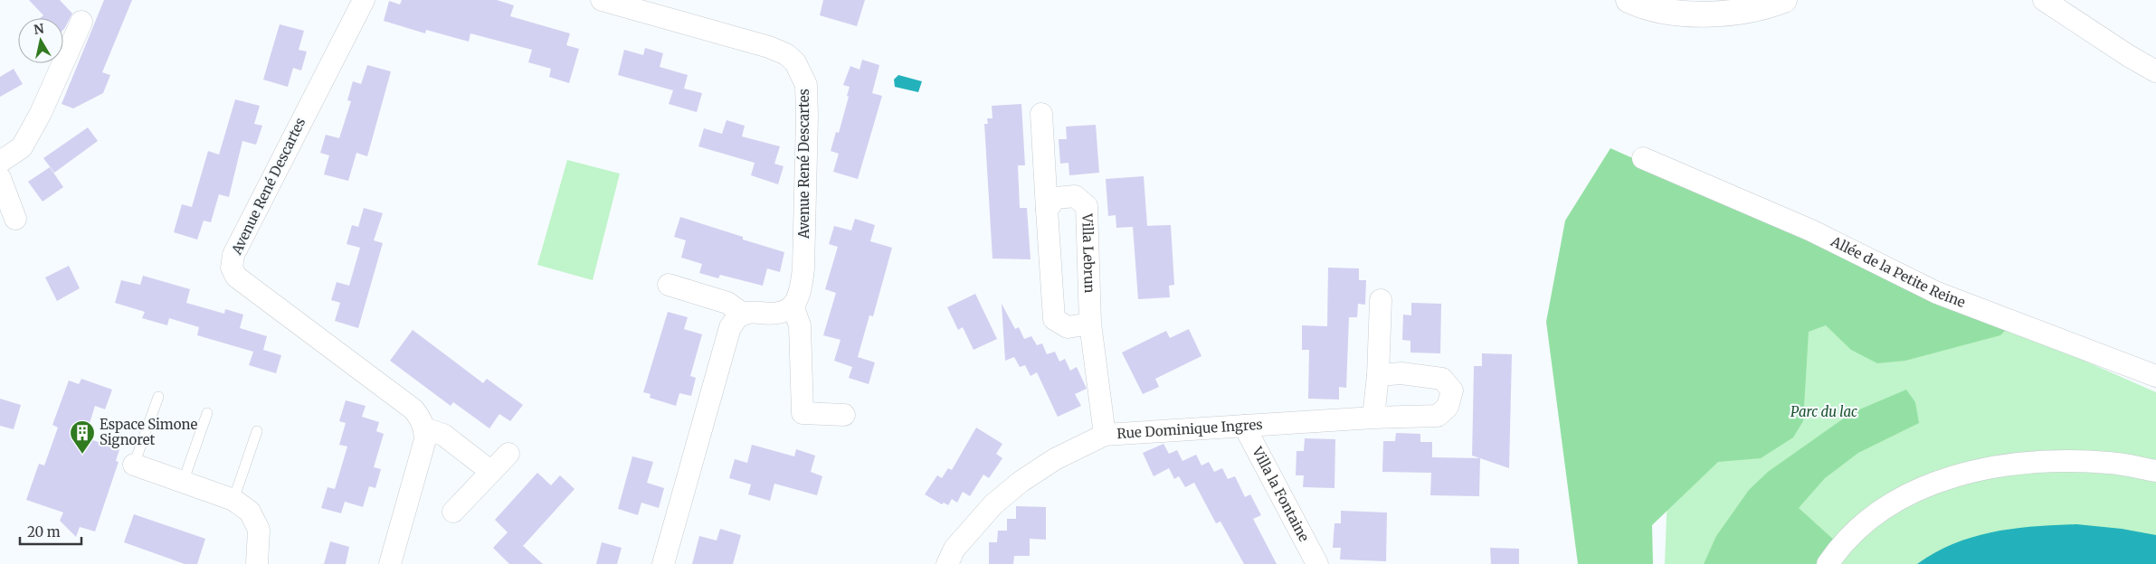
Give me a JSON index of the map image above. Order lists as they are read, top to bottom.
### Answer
{
  "streets": {
    "street": [
      "Avenue René Descartes",
      "Villa Lebrun",
      "Allée de la Petite Reine",
      "Rue Dominique Ingres",
      "Villa la Fontaine"
    ]
  },
  "crossings": [
    ["Villa Lebrun", "Rue Dominique Ingres"],
    ["Rue Dominique Ingres", "Villa la Fontaine"]
  ],
  "parks": ["Parc du lac"],
  "places": {
    "building": ["Espace Simone Signoret"]
  },
  "scale_bar": "20 m",
  "north": "top"
}
